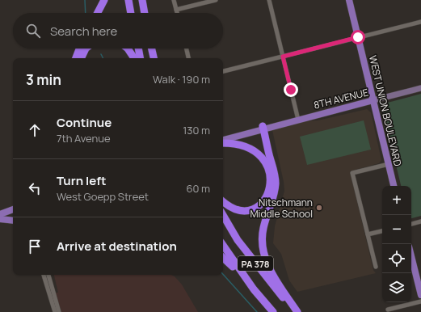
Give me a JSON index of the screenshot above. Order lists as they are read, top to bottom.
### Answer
{
  "streets": {
    "highway": ["PA 378"],
    "main road": ["8TH AVENUE", "WEST UNION BOULEVARD"]
  },
  "crossings": [
    ["8TH AVENUE", "WEST UNION BOULEVARD"]
  ],
  "places": ["Nitschmann Middle School"],
  "page": {
    "search": "Search here",
    "heading": ["3 min", "Walk · 190 m"],
    "list": [
      ["Continue", "7th Avenue", "130 m"],
      ["Turn left", "West Goepp Street", "60 m"],
      "Arrive at destination"
    ],
    "map_buttons": ["+", "−"]
  }
}
